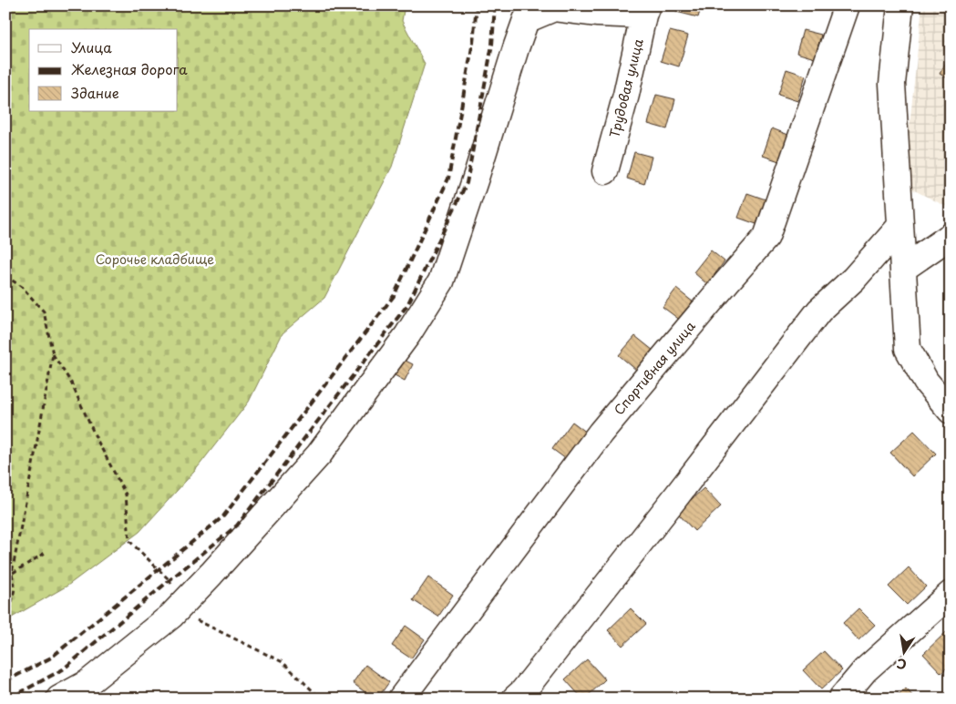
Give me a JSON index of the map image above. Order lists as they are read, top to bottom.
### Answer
{
  "streets": {
    "street": ["Трудовая улица", "Спортивная улица"]
  },
  "parks": ["Сорочье кладбище"],
  "legend": ["Улица", "Железная дорога", "Здание"],
  "north": "bottom"
}
